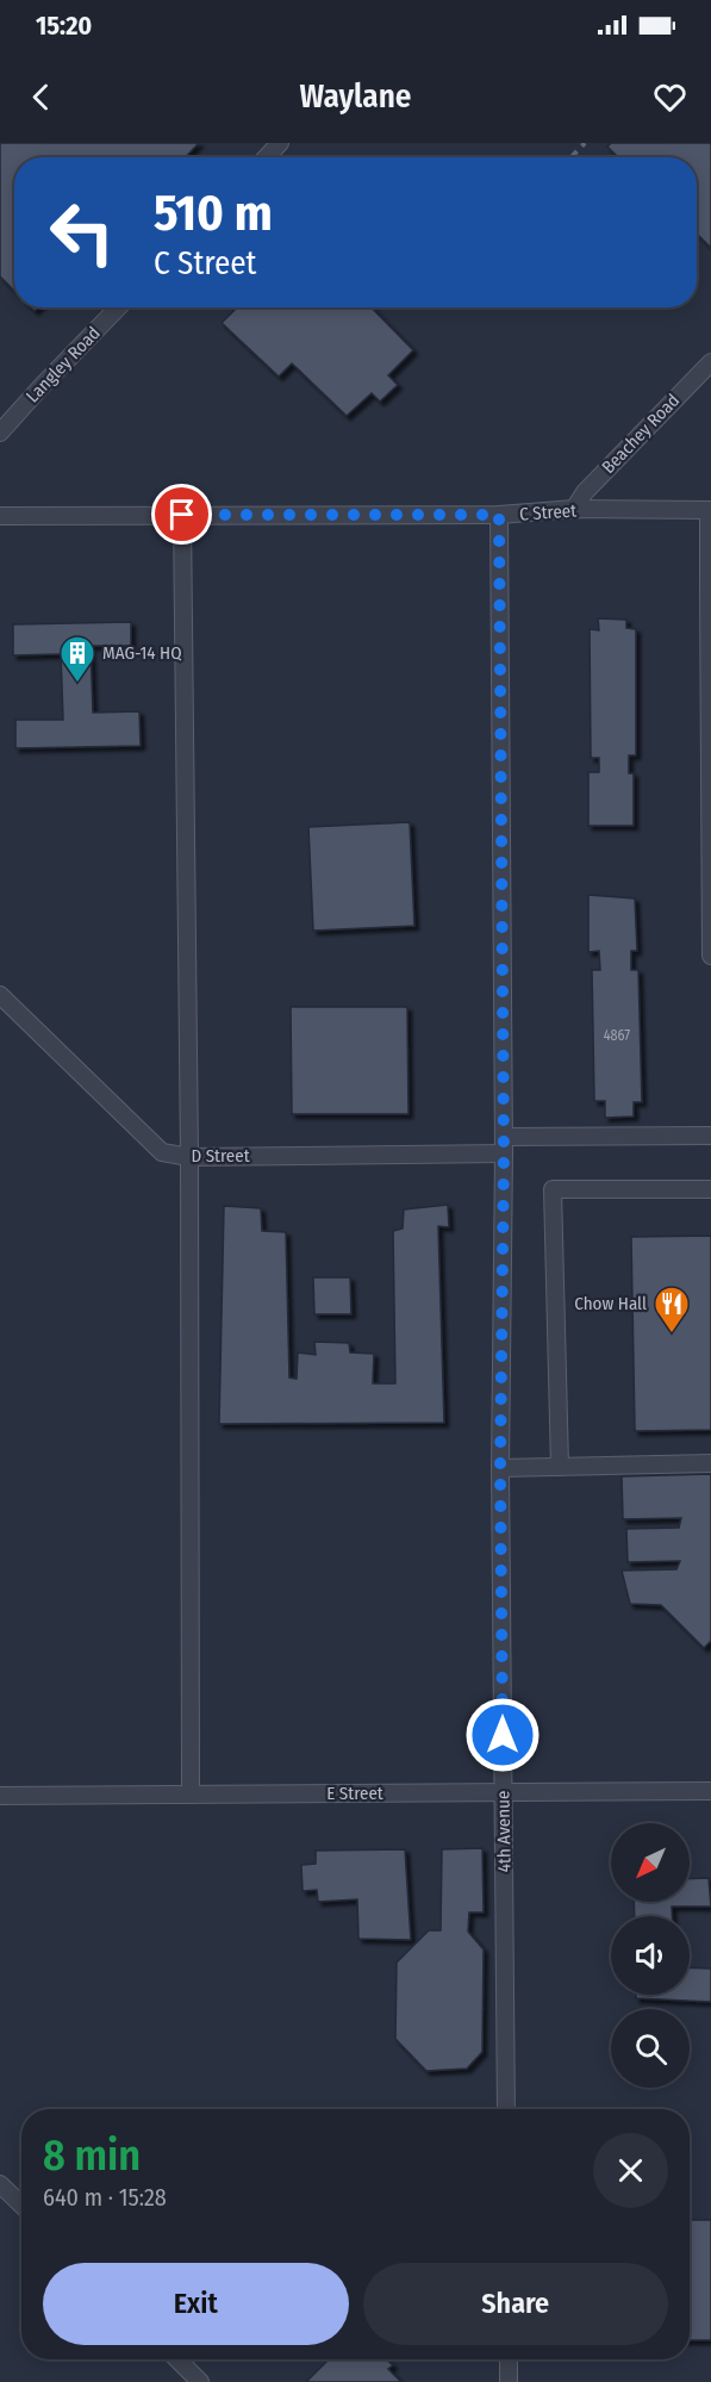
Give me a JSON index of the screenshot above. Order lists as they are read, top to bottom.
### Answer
{
  "streets": {
    "street": [
      "Langley Road",
      "Beachey Road",
      "C Street",
      "D Street",
      "E Street",
      "4th Avenue"
    ]
  },
  "crossings": [
    ["Beachey Road", "C Street"],
    ["C Street", "4th Avenue"],
    ["D Street", "4th Avenue"],
    ["E Street", "4th Avenue"]
  ],
  "places": {
    "building": ["MAG-14 HQ"],
    "restaurant": ["Chow Hall"]
  },
  "house_numbers": ["4867"],
  "north": "bottom left",
  "page": {
    "status": "15:20",
    "header": "Waylane",
    "turn": ["510 m", "C Street"],
    "heading": ["8 min", "640 m · 15:28"],
    "buttons": ["Exit", "Share"]
  }
}
